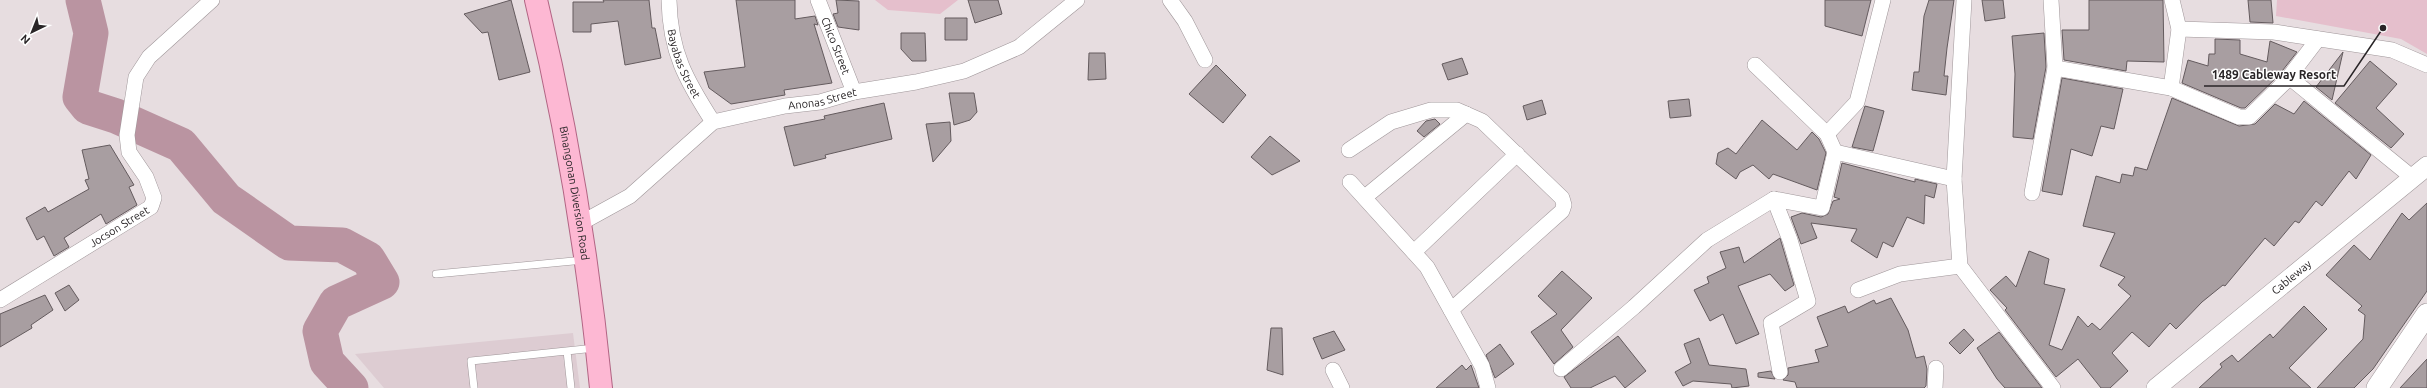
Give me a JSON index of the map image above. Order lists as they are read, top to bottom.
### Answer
{
  "streets": {
    "main road": ["Binangonan Diversion Road"],
    "street": [
      "Chico Street",
      "Bayabas Street",
      "Anonas Street",
      "Jocson Street",
      "Cableway"
    ]
  },
  "crossings": [
    ["Chico Street", "Anonas Street"],
    ["Bayabas Street", "Anonas Street"],
    ["Anonas Street", "Binangonan Diversion Road"]
  ],
  "places": ["1489 Cableway Resort"],
  "north": "bottom left"
}
